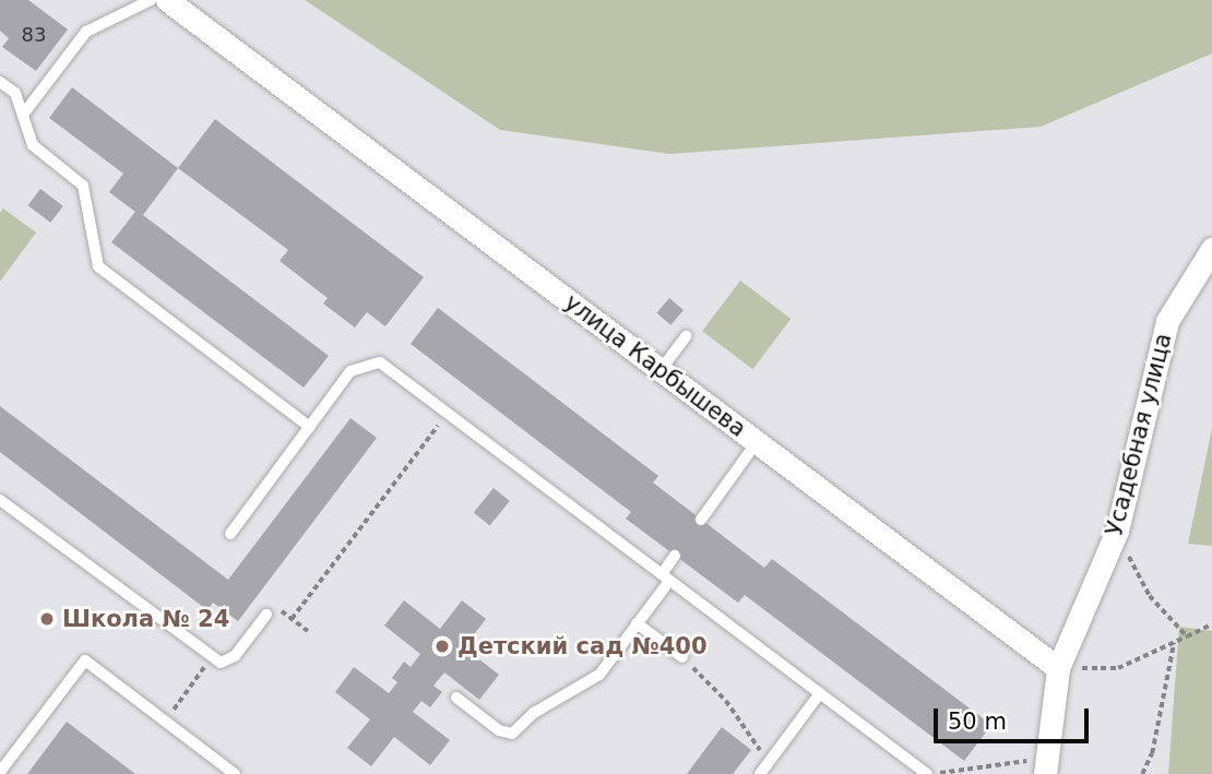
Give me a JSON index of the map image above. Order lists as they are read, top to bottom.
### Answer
{
  "streets": {
    "street": ["улица Карбышева", "Усадебная улица"]
  },
  "crossings": [
    ["улица Карбышева", "Усадебная улица"]
  ],
  "places": ["Школа № 24", "Детский сад №400"],
  "house_numbers": ["83"],
  "scale_bar": "50 m"
}
